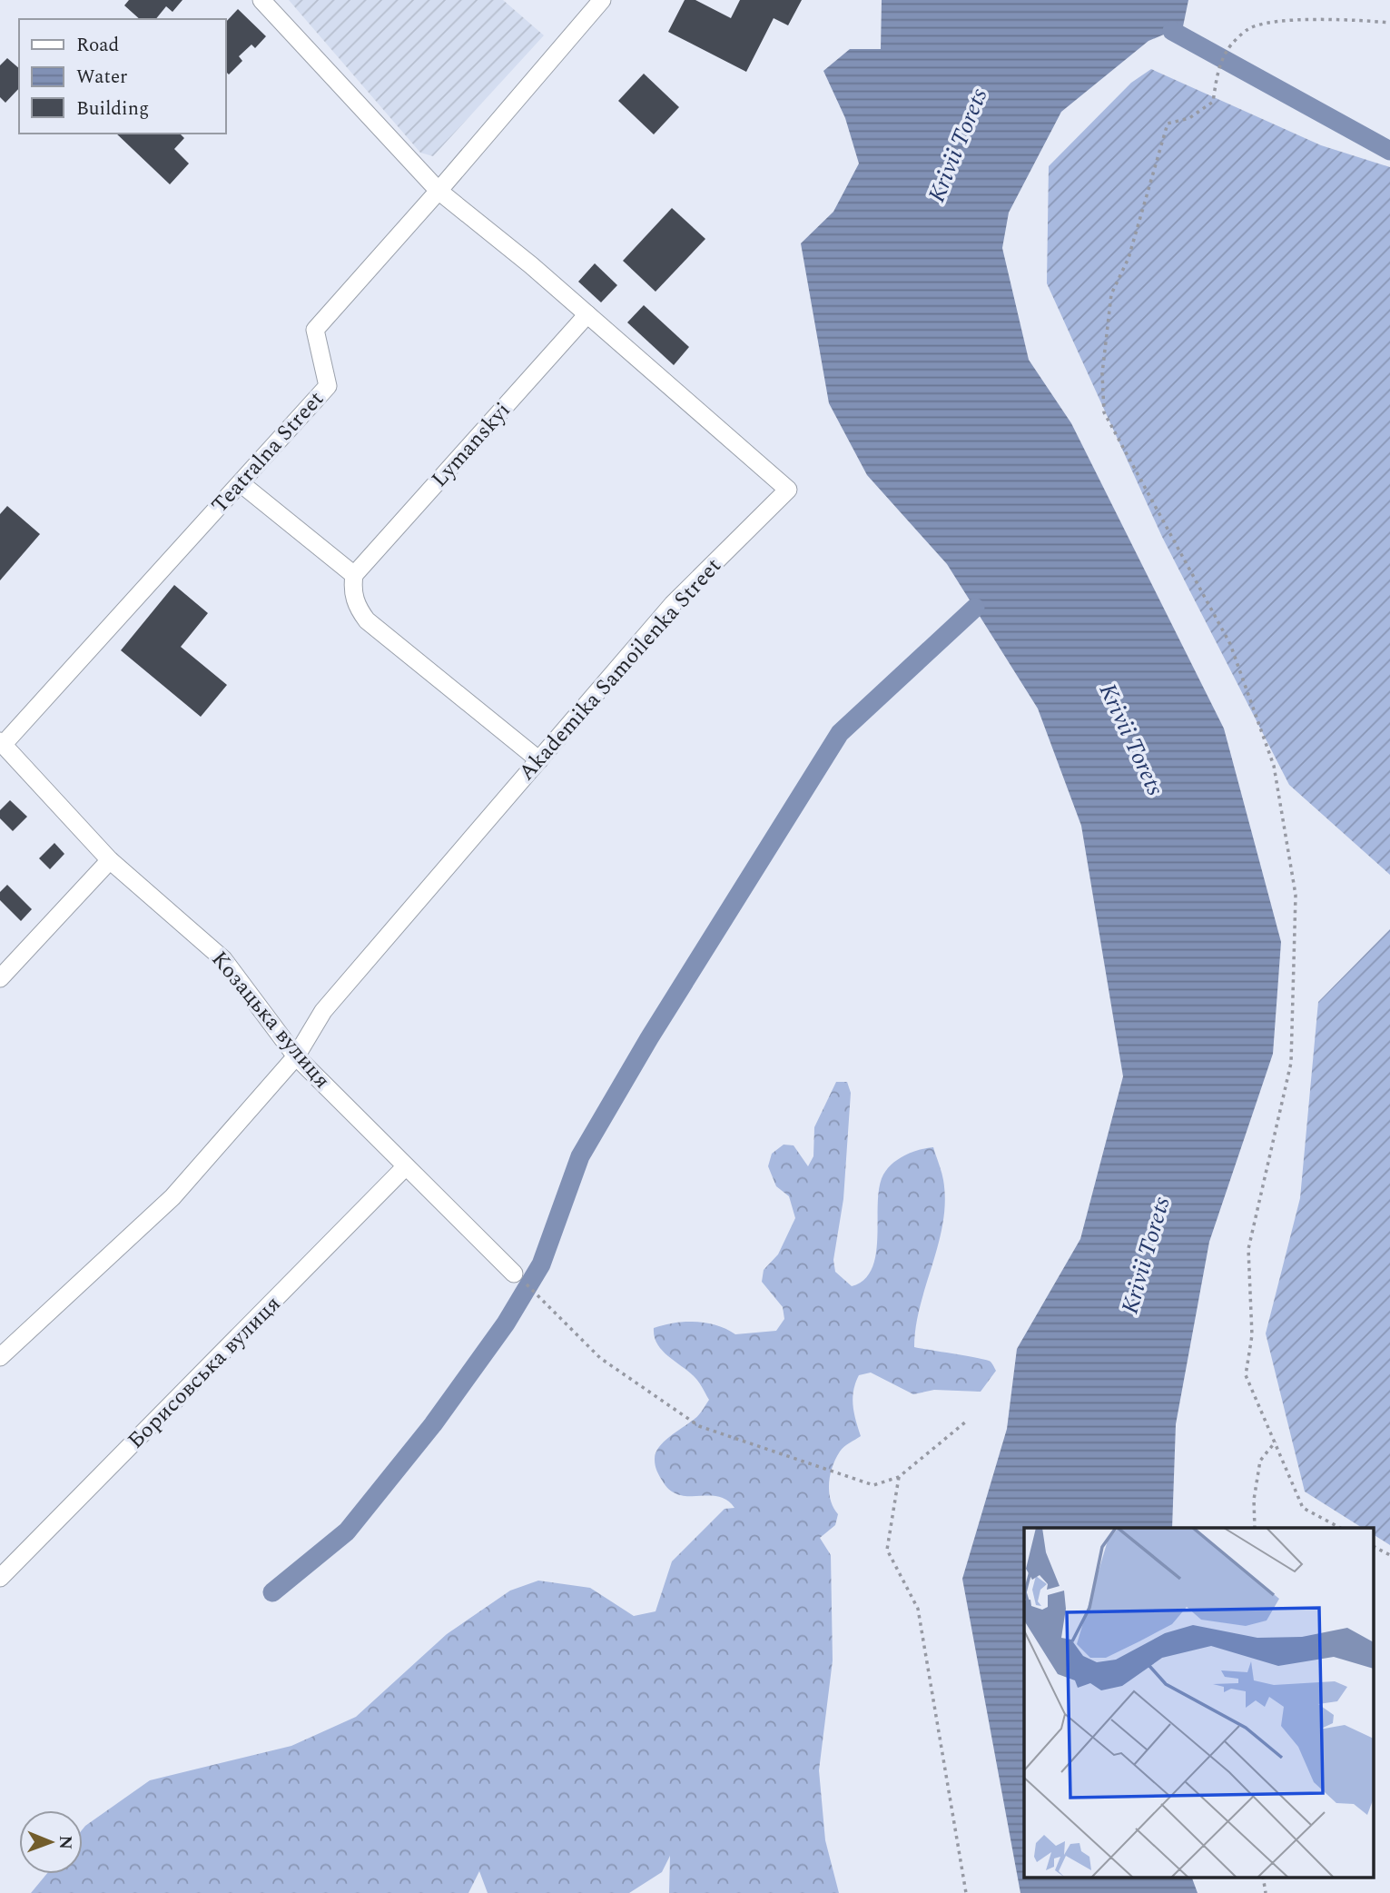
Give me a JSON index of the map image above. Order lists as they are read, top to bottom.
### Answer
{
  "streets": {
    "street": [
      "Lymanskyi",
      "Teatralna Street",
      "Akademika Samoilenka Street",
      "Козацька вулиця",
      "Борисовська вулиця"
    ]
  },
  "crossings": [
    ["Lymanskyi", "Akademika Samoilenka Street"],
    ["Teatralna Street", "Akademika Samoilenka Street"],
    ["Teatralna Street", "Козацька вулиця"],
    ["Akademika Samoilenka Street", "Козацька вулиця"],
    ["Козацька вулиця", "Борисовська вулиця"]
  ],
  "water": ["Krivii Torets"],
  "legend": ["Road", "Water", "Building"],
  "north": "right"
}
